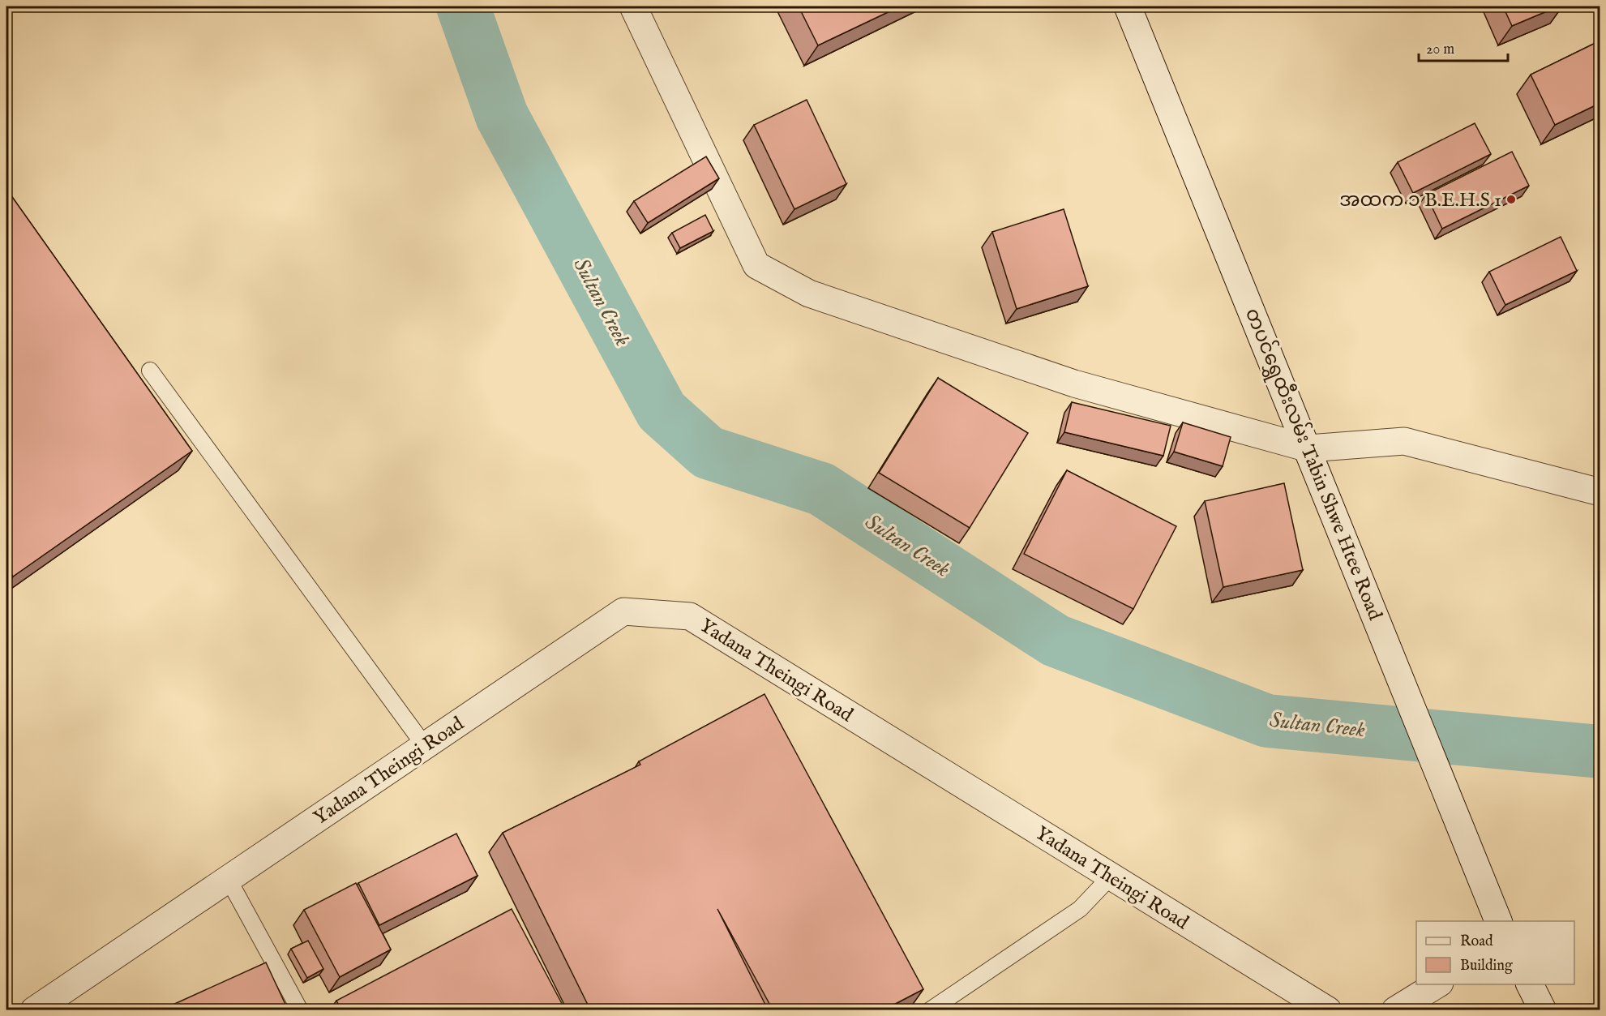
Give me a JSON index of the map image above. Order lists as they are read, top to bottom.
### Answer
{
  "streets": {
    "street": ["တပင်ရွှေထီးလမ်း Tabin Shwe Htee Road", "Yadana Theingi Road"]
  },
  "water": ["Sultan Creek"],
  "places": ["အထက ၁ B.E.H.S 1"],
  "legend": ["Road", "Building"],
  "scale_bar": "20 m"
}
